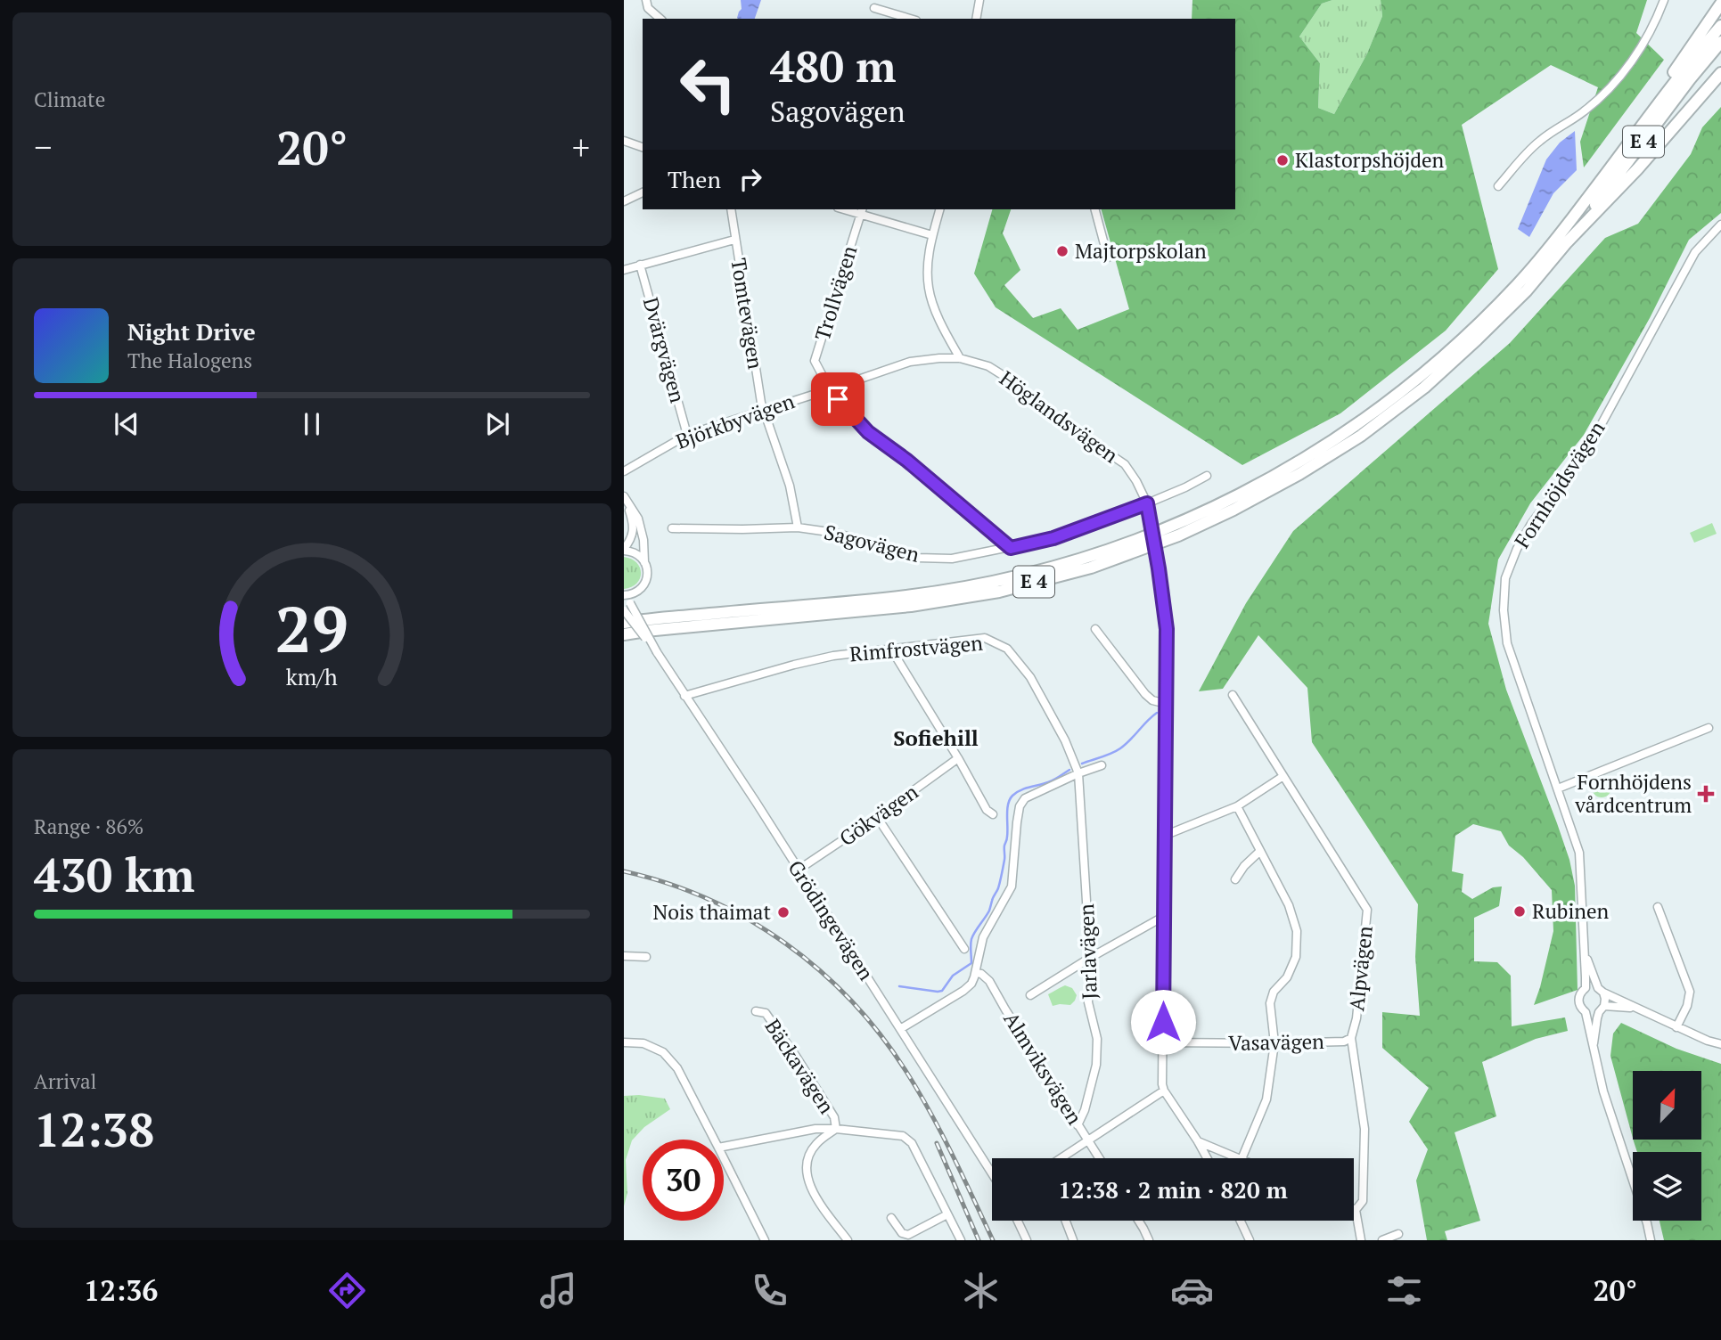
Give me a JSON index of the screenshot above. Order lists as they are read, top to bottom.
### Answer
{
  "streets": {
    "highway": ["E 4"],
    "street": [
      "Trollvägen",
      "Tomtevägen",
      "Dvärgvägen",
      "Höglandsvägen",
      "Björkbyvägen",
      "Fornhöjdsvägen",
      "Sagovägen",
      "Rimfrostvägen",
      "Gökvägen",
      "Grödingevägen",
      "Jarlavägen",
      "Alpvägen",
      "Vasavägen",
      "Bäckavägen",
      "Almviksvägen"
    ]
  },
  "crossings": [
    ["Trollvägen", "Björkbyvägen"],
    ["Trollvägen", "Sagovägen"],
    ["Tomtevägen", "Björkbyvägen"],
    ["Tomtevägen", "Sagovägen"],
    ["Dvärgvägen", "Björkbyvägen"],
    ["Höglandsvägen", "Björkbyvägen"],
    ["Höglandsvägen", "Sagovägen"],
    ["Höglandsvägen", "Vasavägen"],
    ["Rimfrostvägen", "Grödingevägen"],
    ["Rimfrostvägen", "Jarlavägen"],
    ["Gökvägen", "Grödingevägen"],
    ["Jarlavägen", "Almviksvägen"],
    ["Alpvägen", "Vasavägen"]
  ],
  "districts": ["Sofiehill"],
  "places": {
    "other": [
      "Klastorpshöjden",
      "Majtorpskolan",
      "Rubinen",
      "Nois thaimat"
    ],
    "health": ["Fornhöjdens vårdcentrum"]
  },
  "north": "top right",
  "page": {
    "tile": [
      "Climate",
      ["Range · 86%", "430 km"],
      ["Arrival", "12:38"]
    ],
    "turn": ["480 m", "Sagovägen"],
    "heat": ["−", "20°", "+"],
    "then": "Then",
    "song": ["Night Drive", "The Halogens"],
    "limit": "30",
    "trip": "12:38 · 2 min · 820 m",
    "tabs": ["12:36", "20°"],
    "gauge": ["29", "km/h"]
  }
}
